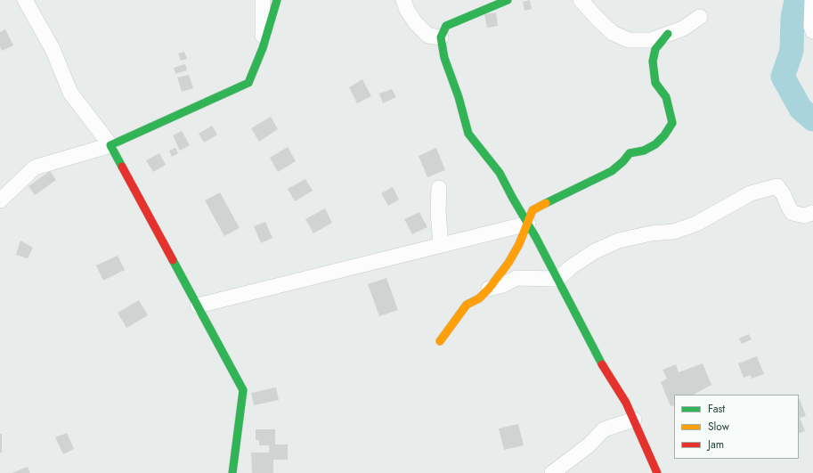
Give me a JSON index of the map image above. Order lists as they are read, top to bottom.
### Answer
{
  "legend": ["Fast", "Slow", "Jam"]
}
